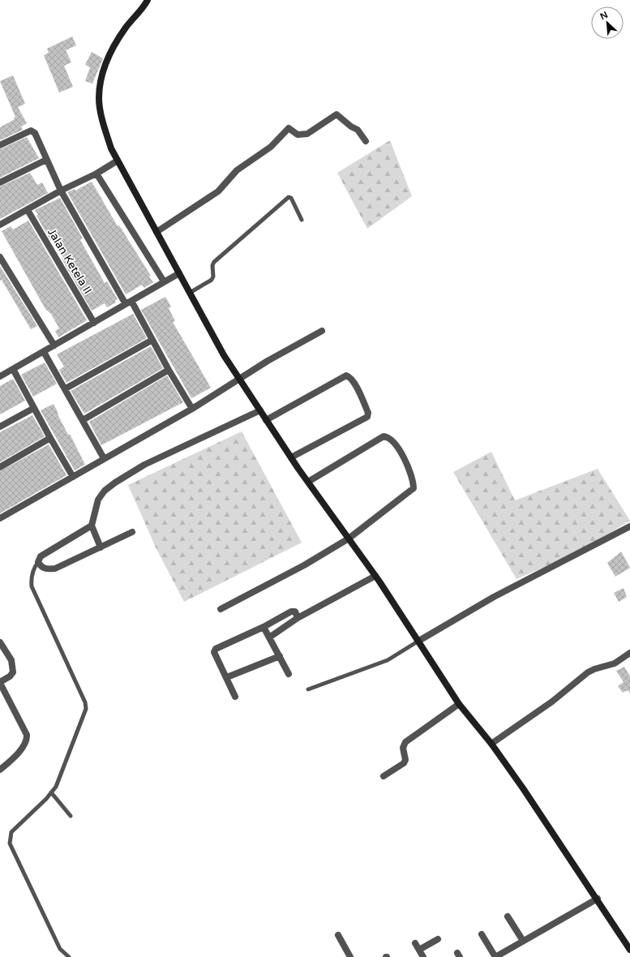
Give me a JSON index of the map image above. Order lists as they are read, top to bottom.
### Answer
{
  "streets": {
    "street": ["Jalan Ketela II"]
  },
  "north": "top left"
}
